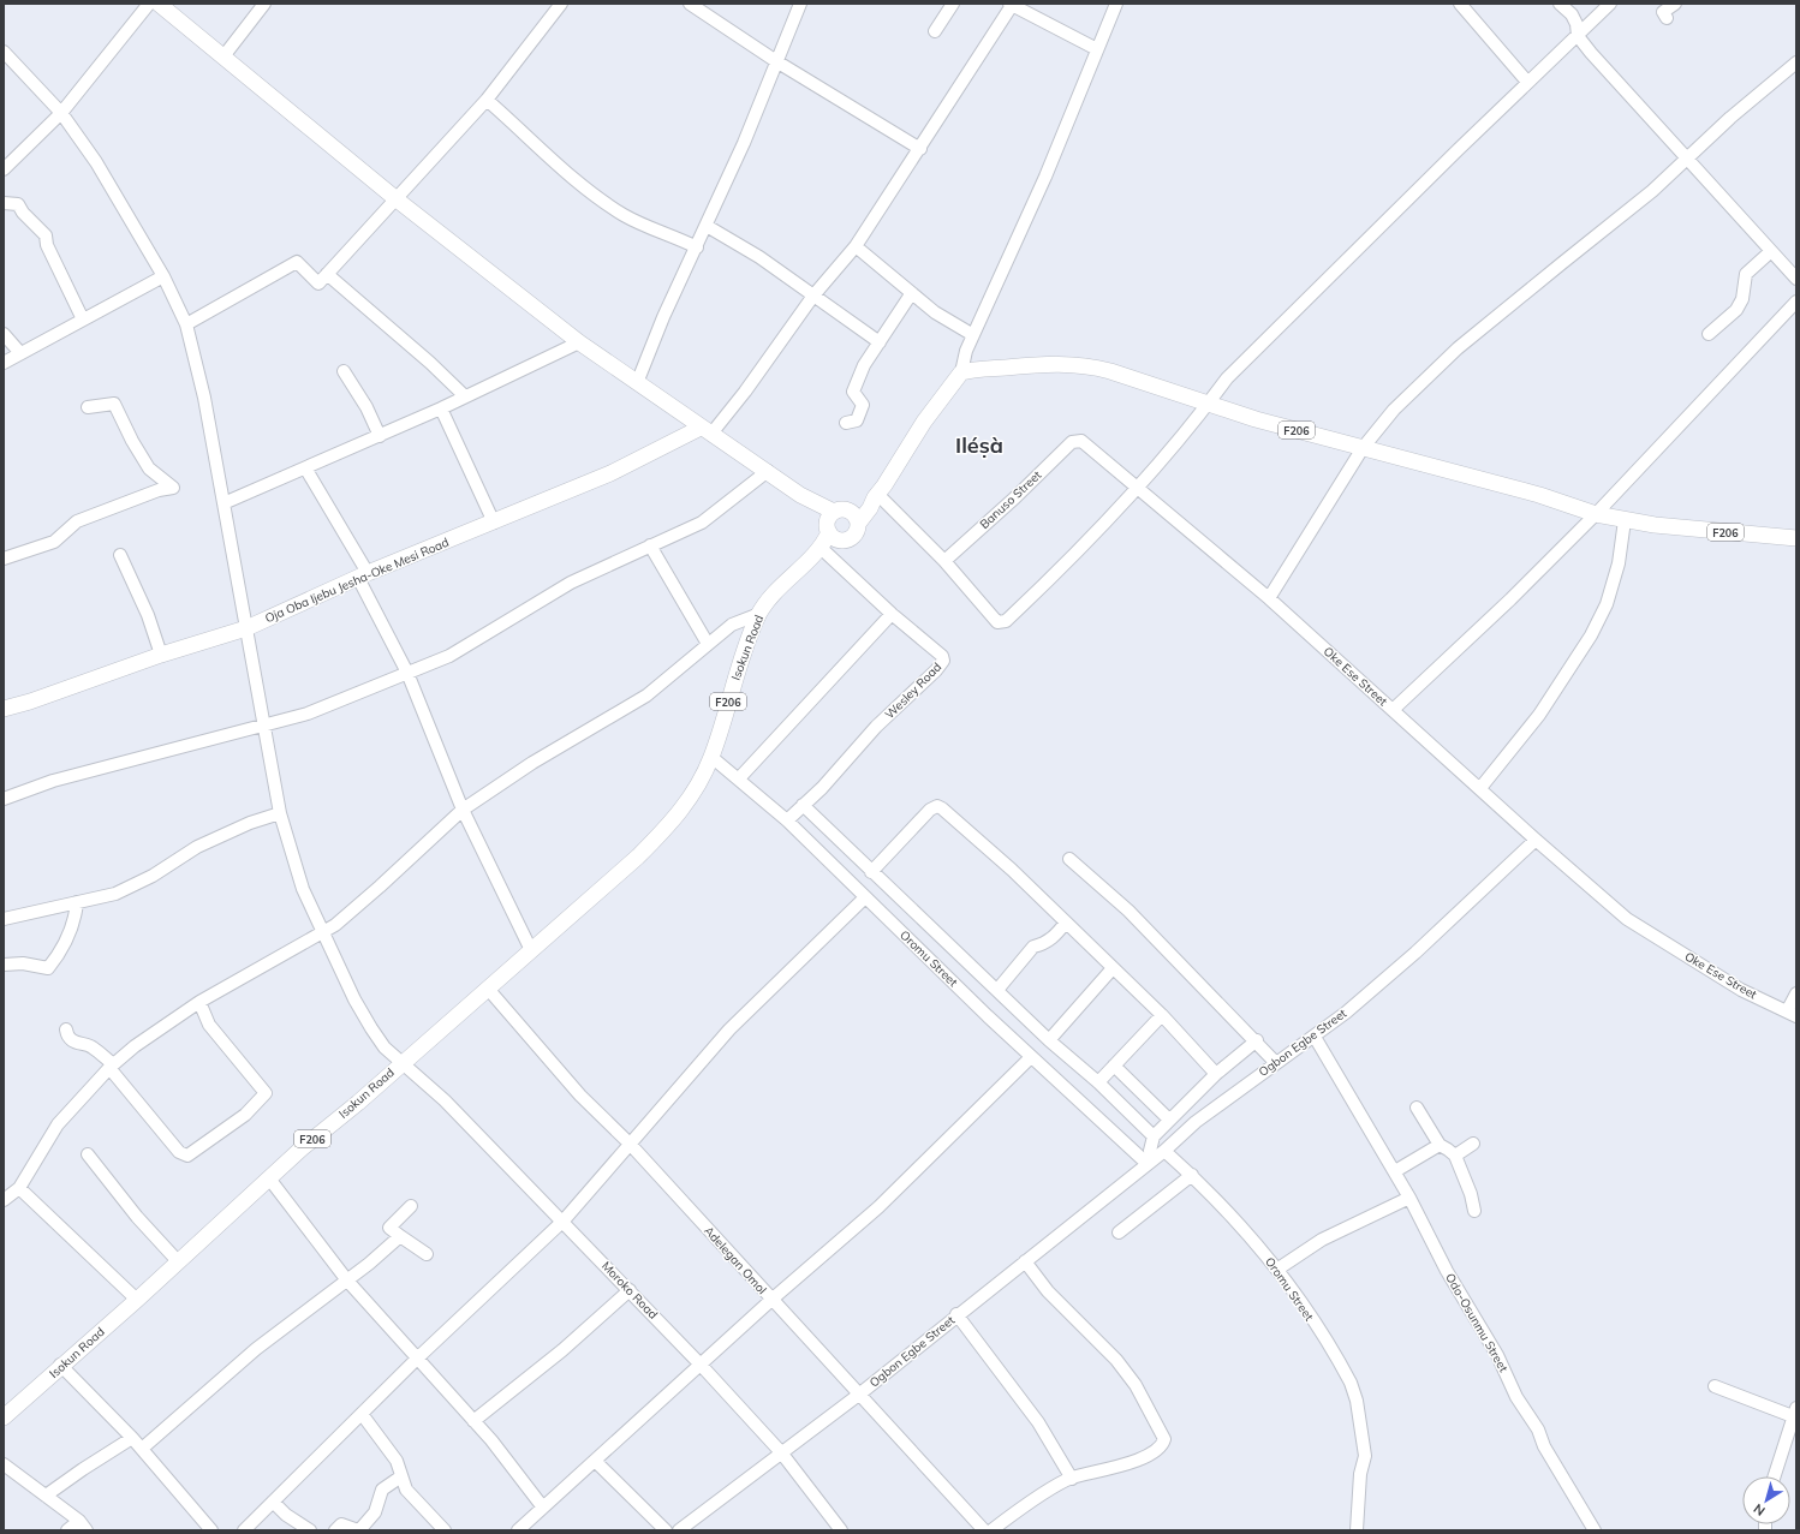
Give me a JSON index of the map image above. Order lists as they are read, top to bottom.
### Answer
{
  "streets": {
    "main road": ["F206", "Oja Oba Ijebu Jesha-Oke Mesi Road", "Isokun Road"],
    "street": [
      "Banuso Street",
      "Oke Ese Street",
      "Wesley Road",
      "Oromu Street",
      "Ogbon Egbe Street",
      "Adelegan Omol",
      "Moroko Road",
      "Odo-Osunmu Street"
    ]
  },
  "crossings": [
    ["F206", "Isokun Road"],
    ["F206", "Wesley Road"],
    ["Banuso Street", "Oke Ese Street"],
    ["Oja Oba Ijebu Jesha-Oke Mesi Road", "Moroko Road"],
    ["Isokun Road", "Wesley Road"],
    ["Isokun Road", "Oromu Street"],
    ["Isokun Road", "Adelegan Omol"],
    ["Isokun Road", "Moroko Road"],
    ["Oke Ese Street", "Ogbon Egbe Street"],
    ["Wesley Road", "Oromu Street"],
    ["Oromu Street", "Ogbon Egbe Street"],
    ["Ogbon Egbe Street", "Adelegan Omol"],
    ["Ogbon Egbe Street", "Moroko Road"],
    ["Ogbon Egbe Street", "Odo-Osunmu Street"]
  ],
  "districts": ["Iléṣà"],
  "north": "bottom left"
}
